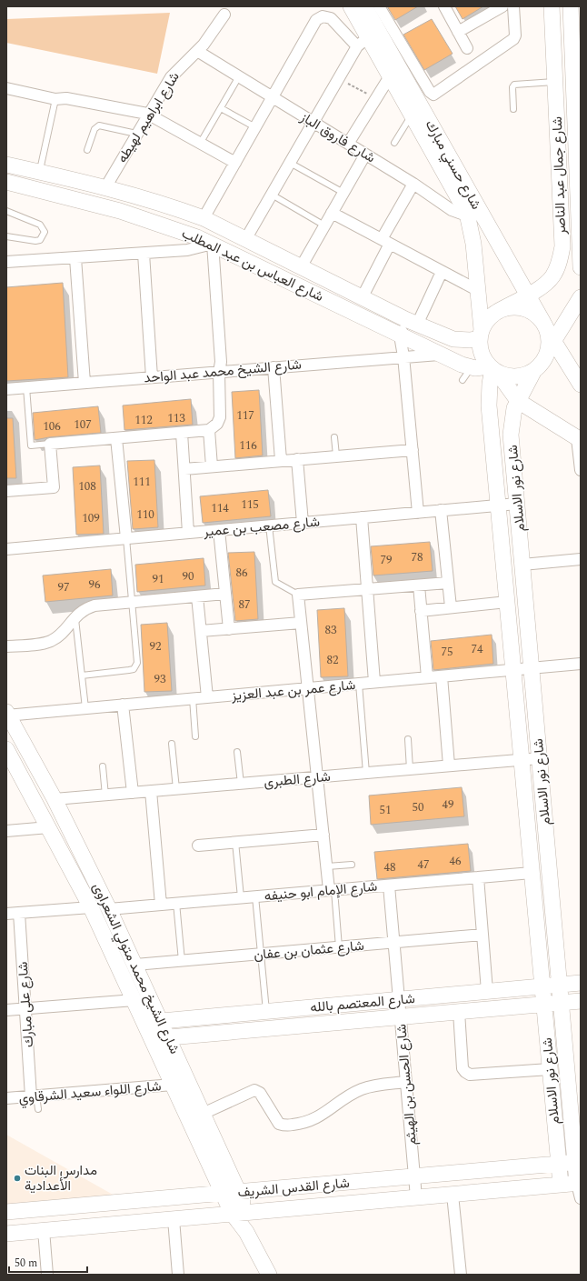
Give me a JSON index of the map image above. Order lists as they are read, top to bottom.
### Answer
{
  "streets": {
    "street": [
      "شارع ابراهيم لهيطه",
      "شارع فاروق الباز",
      "شارع حسني مبارك",
      "شارع جمال عبد الناصر",
      "شارع العباس بن عبد المطلب",
      "شارع الشيخ محمد عبد الواحد",
      "شارع نور الاسلام",
      "شارع مصعب بن عمير",
      "شارع عمر بن عبد العزيز",
      "شارع الطبرى",
      "شارع الإمام ابو حنيفه",
      "شارع عثمان بن عفان",
      "شارع الشيخ محمد متولي الشعراوى",
      "شارع المعتصم بالله",
      "شارع على مبارك",
      "شارع الحسن بن الهيثم",
      "شارع اللواء سعيد الشرقاوي",
      "شارع القدس الشريف"
    ]
  },
  "crossings": [
    ["شارع ابراهيم لهيطه", "شارع فاروق الباز"],
    ["شارع ابراهيم لهيطه", "شارع العباس بن عبد المطلب"],
    ["شارع فاروق الباز", "شارع حسني مبارك"],
    ["شارع حسني مبارك", "شارع جمال عبد الناصر"],
    ["شارع حسني مبارك", "شارع العباس بن عبد المطلب"],
    ["شارع حسني مبارك", "شارع نور الاسلام"],
    ["شارع جمال عبد الناصر", "شارع العباس بن عبد المطلب"],
    ["شارع جمال عبد الناصر", "شارع نور الاسلام"],
    ["شارع العباس بن عبد المطلب", "شارع الشيخ محمد عبد الواحد"],
    ["شارع العباس بن عبد المطلب", "شارع نور الاسلام"],
    ["شارع نور الاسلام", "شارع مصعب بن عمير"],
    ["شارع نور الاسلام", "شارع عمر بن عبد العزيز"],
    ["شارع نور الاسلام", "شارع الطبرى"],
    ["شارع نور الاسلام", "شارع الإمام ابو حنيفه"],
    ["شارع نور الاسلام", "شارع المعتصم بالله"],
    ["شارع نور الاسلام", "شارع القدس الشريف"],
    ["شارع عمر بن عبد العزيز", "شارع الشيخ محمد متولي الشعراوى"],
    ["شارع الطبرى", "شارع الشيخ محمد متولي الشعراوى"],
    ["شارع الإمام ابو حنيفه", "شارع الشيخ محمد متولي الشعراوى"],
    ["شارع الإمام ابو حنيفه", "شارع الحسن بن الهيثم"],
    ["شارع عثمان بن عفان", "شارع الشيخ محمد متولي الشعراوى"],
    ["شارع عثمان بن عفان", "شارع الحسن بن الهيثم"],
    ["شارع الشيخ محمد متولي الشعراوى", "شارع المعتصم بالله"],
    ["شارع الشيخ محمد متولي الشعراوى", "شارع اللواء سعيد الشرقاوي"],
    ["شارع الشيخ محمد متولي الشعراوى", "شارع القدس الشريف"],
    ["شارع المعتصم بالله", "شارع الحسن بن الهيثم"],
    ["شارع على مبارك", "شارع اللواء سعيد الشرقاوي"],
    ["شارع الحسن بن الهيثم", "شارع القدس الشريف"]
  ],
  "places": ["مدارس البنات الأعدادية"],
  "house_numbers": [
    "117",
    "113",
    "112",
    "107",
    "106",
    "116",
    "111",
    "108",
    "115",
    "114",
    "110",
    "109",
    "78",
    "79",
    "86",
    "90",
    "91",
    "96",
    "97",
    "87",
    "83",
    "92",
    "74",
    "75",
    "82",
    "93",
    "49",
    "50",
    "51",
    "46",
    "47",
    "48"
  ],
  "scale_bar": "50 m"
}
